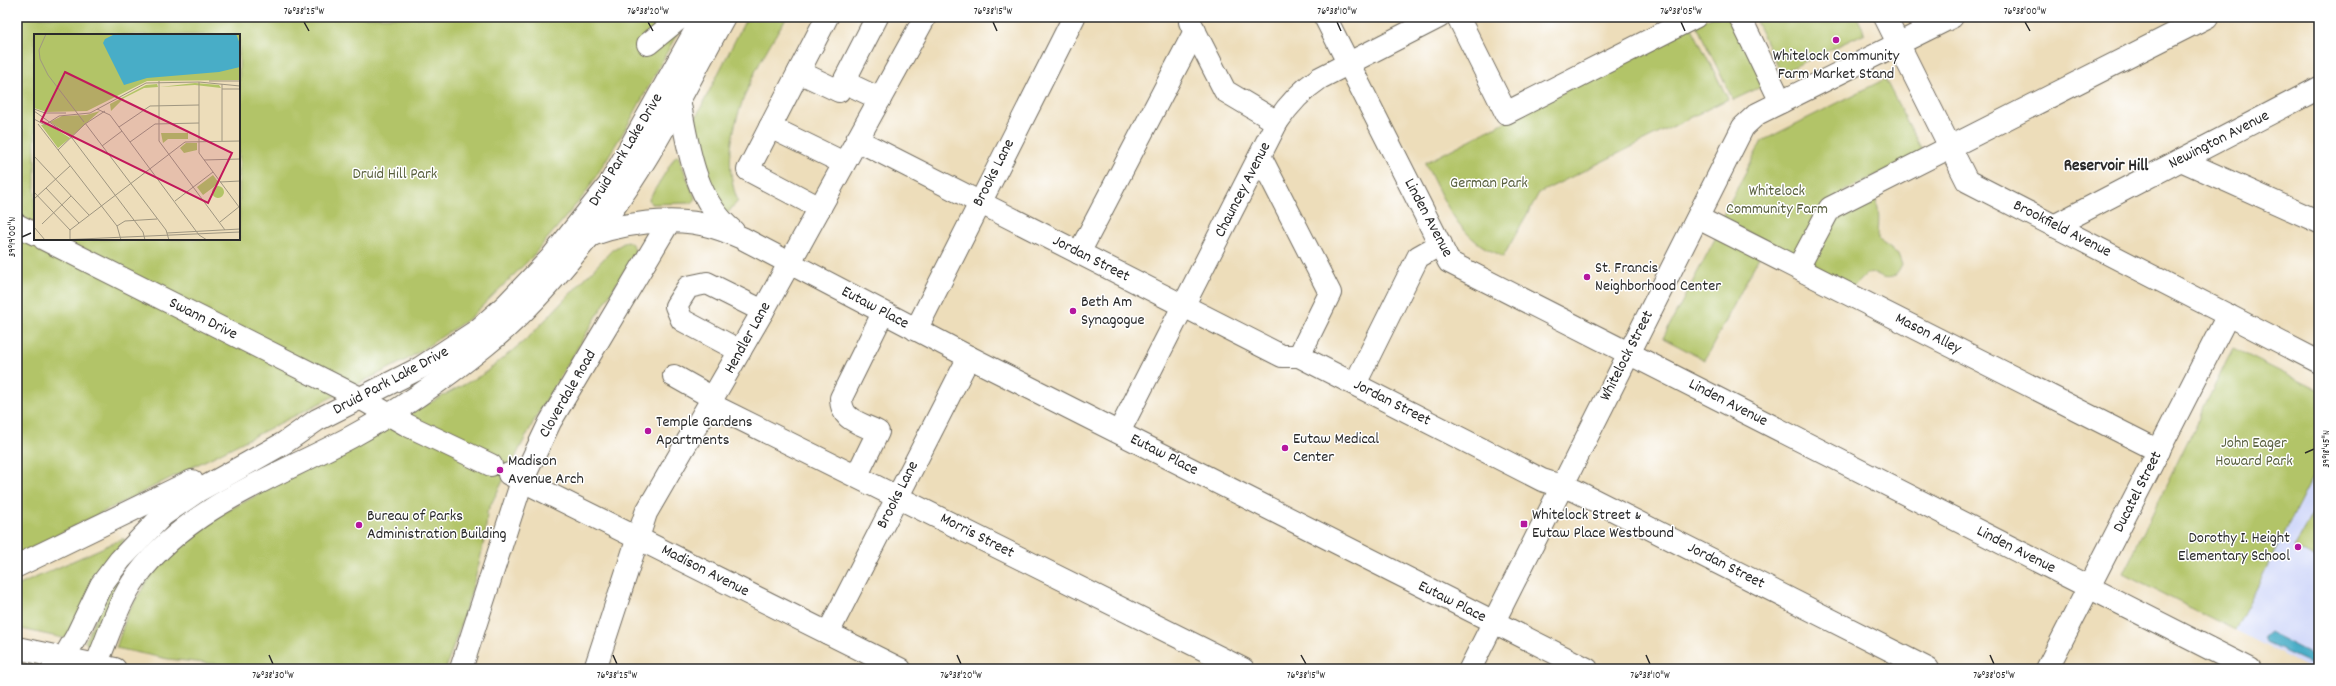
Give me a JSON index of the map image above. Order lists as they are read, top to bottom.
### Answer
{
  "streets": {
    "street": [
      "Newington Avenue",
      "Druid Park Lake Drive",
      "Brooks Lane",
      "Chauncey Avenue",
      "Linden Avenue",
      "Brookfield Avenue",
      "Jordan Street",
      "Eutaw Place",
      "Swann Drive",
      "Mason Alley",
      "Hendler Lane",
      "Whitelock Street",
      "Cloverdale Road",
      "Ducatel Street",
      "Morris Street",
      "Madison Avenue"
    ]
  },
  "crossings": [
    ["Newington Avenue", "Brookfield Avenue"],
    ["Druid Park Lake Drive", "Eutaw Place"],
    ["Druid Park Lake Drive", "Swann Drive"],
    ["Druid Park Lake Drive", "Madison Avenue"],
    ["Brooks Lane", "Jordan Street"],
    ["Brooks Lane", "Eutaw Place"],
    ["Brooks Lane", "Morris Street"],
    ["Brooks Lane", "Madison Avenue"],
    ["Chauncey Avenue", "Linden Avenue"],
    ["Chauncey Avenue", "Jordan Street"],
    ["Chauncey Avenue", "Eutaw Place"],
    ["Linden Avenue", "Whitelock Street"],
    ["Linden Avenue", "Ducatel Street"],
    ["Brookfield Avenue", "Whitelock Street"],
    ["Brookfield Avenue", "Ducatel Street"],
    ["Jordan Street", "Hendler Lane"],
    ["Jordan Street", "Whitelock Street"],
    ["Eutaw Place", "Hendler Lane"],
    ["Eutaw Place", "Whitelock Street"],
    ["Eutaw Place", "Cloverdale Road"],
    ["Swann Drive", "Madison Avenue"],
    ["Mason Alley", "Whitelock Street"],
    ["Mason Alley", "Ducatel Street"],
    ["Hendler Lane", "Morris Street"],
    ["Hendler Lane", "Madison Avenue"],
    ["Cloverdale Road", "Madison Avenue"]
  ],
  "districts": ["Reservoir Hill"],
  "parks": [
    "Druid Hill Park",
    "German Park",
    "Whitelock Community Farm",
    "John Eager Howard Park"
  ],
  "places": {
    "other": [
      "Whitelock Community Farm Market Stand",
      "St. Francis Neighborhood Center",
      "Beth Am Synagogue",
      "Temple Gardens Apartments",
      "Eutaw Medical Center",
      "Madison Avenue Arch",
      "Bureau of Parks Administration Building",
      "Dorothy I. Height Elementary School"
    ],
    "transit": ["Whitelock Street & Eutaw Place Westbound"]
  },
  "coordinates": [
    "76°38'25\"W",
    "76°38'20\"W",
    "76°38'15\"W",
    "76°38'10\"W",
    "76°38'05\"W",
    "76°38'00\"W",
    "39°19'00\"N",
    "39°18'45\"N",
    "76°38'30\"W"
  ]
}
